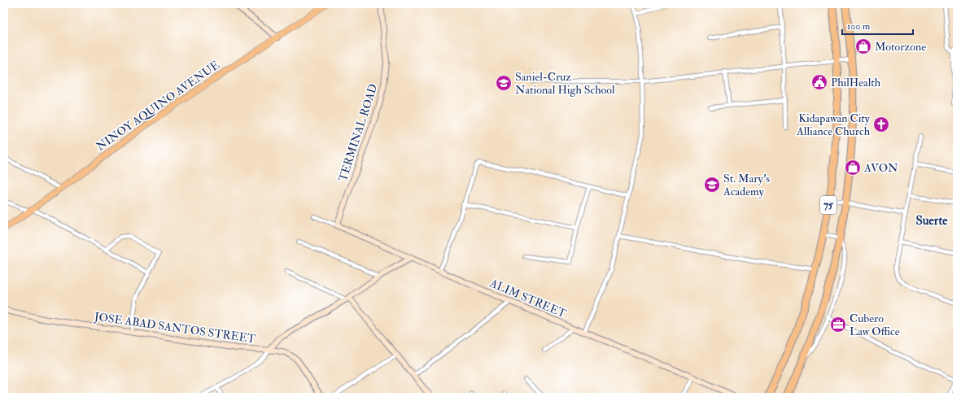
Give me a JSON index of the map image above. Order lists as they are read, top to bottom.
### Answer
{
  "streets": {
    "highway": ["75"],
    "main road": ["NINOY AQUINO AVENUE"],
    "street": ["TERMINAL ROAD", "ALIM STREET", "JOSE ABAD SANTOS STREET"]
  },
  "crossings": [
    ["TERMINAL ROAD", "ALIM STREET"]
  ],
  "districts": ["Suerte"],
  "places": {
    "shop": ["Motorzone", "AVON"],
    "public building": ["PhilHealth"],
    "school or university": ["Saniel-Cruz National High School", "St. Mary's Academy"],
    "church": ["Kidapawan City Alliance Church"],
    "office": ["Cubero Law Office"]
  },
  "scale_bar": "100 m"
}
